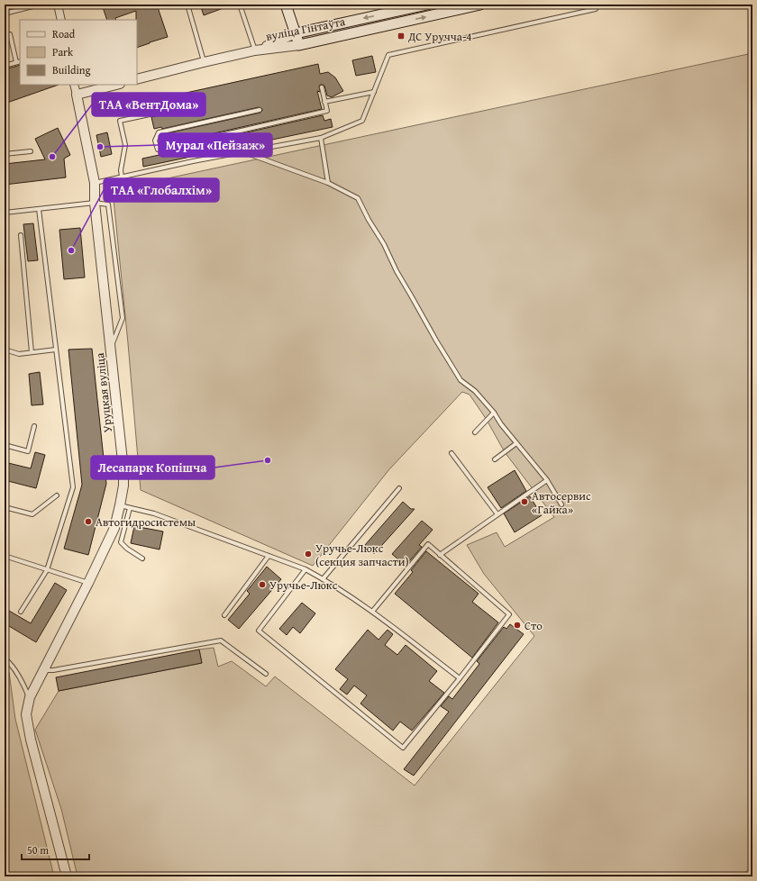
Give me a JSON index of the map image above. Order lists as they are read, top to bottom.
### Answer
{
  "streets": {
    "main road": ["вуліца Гінтаўта"],
    "street": ["Уруцкая вуліца"]
  },
  "places": {
    "transit": ["ДС Уручча-4"],
    "other": [
      "Мурал «Пейзаж»",
      "ТАА «ВентДома»",
      "ТАА «Глобалхім»",
      "Лесапарк Копішча",
      "Автосервис «Гайка»",
      "Автогидросистемы",
      "Уручье-Люкс (секция запчасти)",
      "Уручье-Люкс",
      "Сто"
    ]
  },
  "legend": ["Road", "Park", "Building"],
  "scale_bar": "50 m"
}
